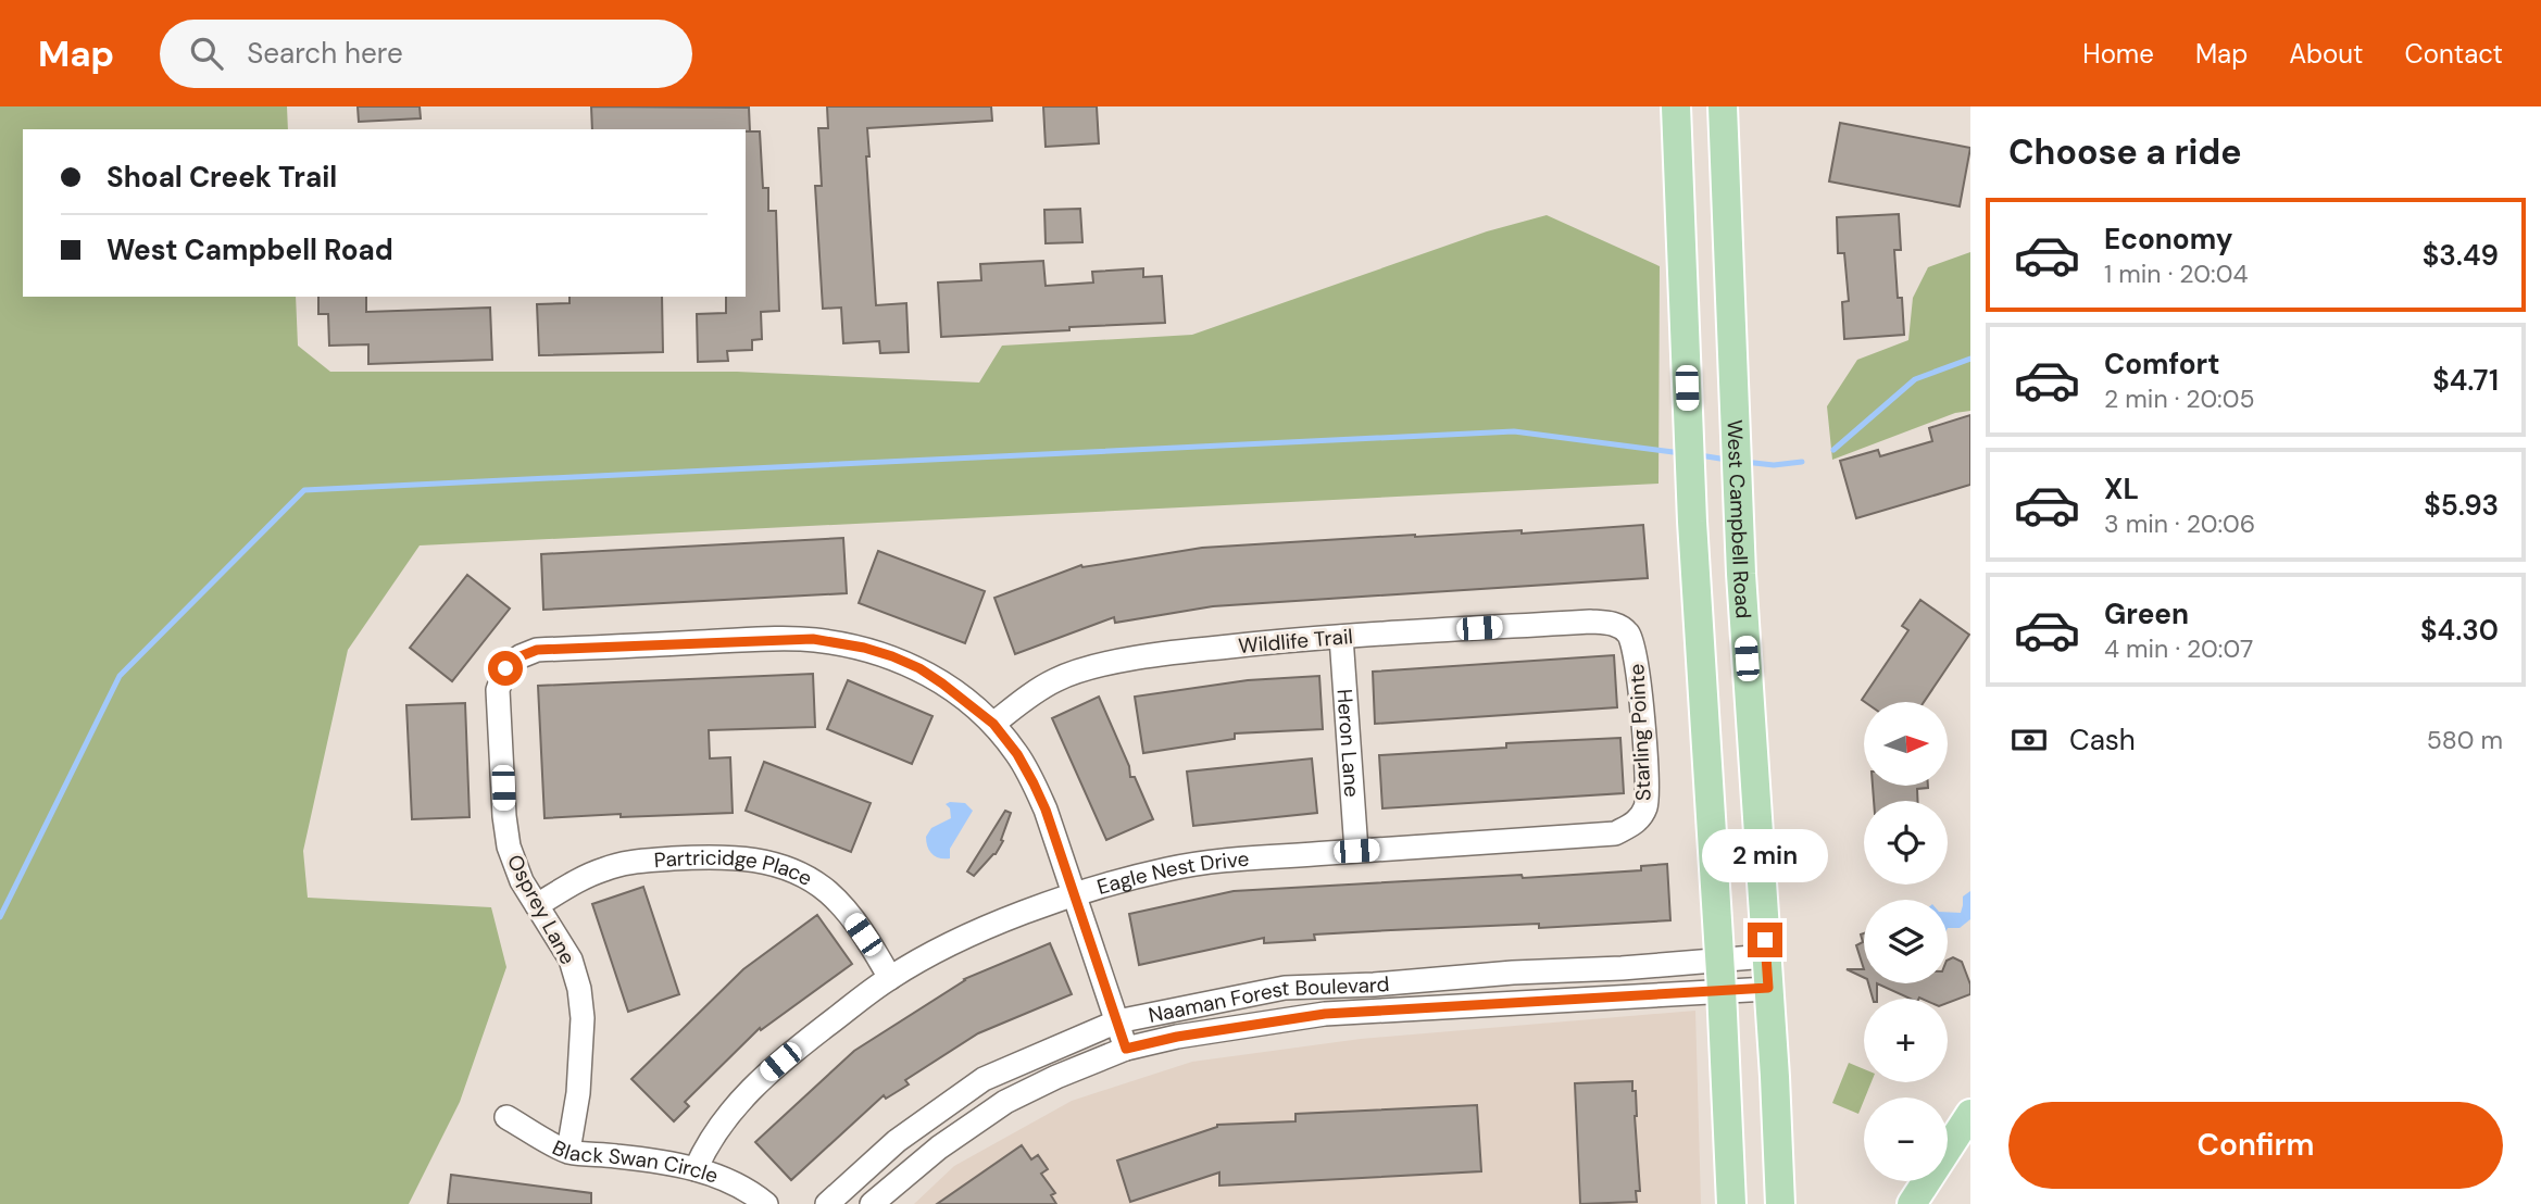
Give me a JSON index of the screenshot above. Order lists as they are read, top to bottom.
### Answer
{
  "streets": {
    "main road": ["West Campbell Road"],
    "street": [
      "Wildlife Trail",
      "Starling Pointe",
      "Heron Lane",
      "Partricidge Place",
      "Eagle Nest Drive",
      "Osprey Lane",
      "Naaman Forest Boulevard",
      "Black Swan Circle"
    ]
  },
  "crossings": [
    ["West Campbell Road", "Naaman Forest Boulevard"],
    ["Wildlife Trail", "Starling Pointe"],
    ["Wildlife Trail", "Heron Lane"],
    ["Wildlife Trail", "Osprey Lane"],
    ["Starling Pointe", "Eagle Nest Drive"],
    ["Heron Lane", "Eagle Nest Drive"],
    ["Partricidge Place", "Eagle Nest Drive"],
    ["Partricidge Place", "Osprey Lane"],
    ["Eagle Nest Drive", "Black Swan Circle"],
    ["Osprey Lane", "Black Swan Circle"]
  ],
  "north": "right",
  "page": {
    "header": "Map",
    "search": "Search here",
    "nav": [
      "Home",
      "Map",
      "About",
      "Contact"
    ],
    "heading": "Choose a ride",
    "banner": ["Shoal Creek Trail", "West Campbell Road"],
    "list": [
      {
        "name": "Economy",
        "note": "1 min · 20:04",
        "value": "$3.49"
      },
      {
        "name": "Comfort",
        "note": "2 min · 20:05",
        "value": "$4.71"
      },
      {
        "name": "XL",
        "note": "3 min · 20:06",
        "value": "$5.93"
      },
      {
        "name": "Green",
        "note": "4 min · 20:07",
        "value": "$4.30"
      }
    ],
    "pay": ["Cash", "580 m"],
    "map_buttons": ["+", "−"],
    "bubble": "2 min",
    "buttons": "Confirm"
  }
}
